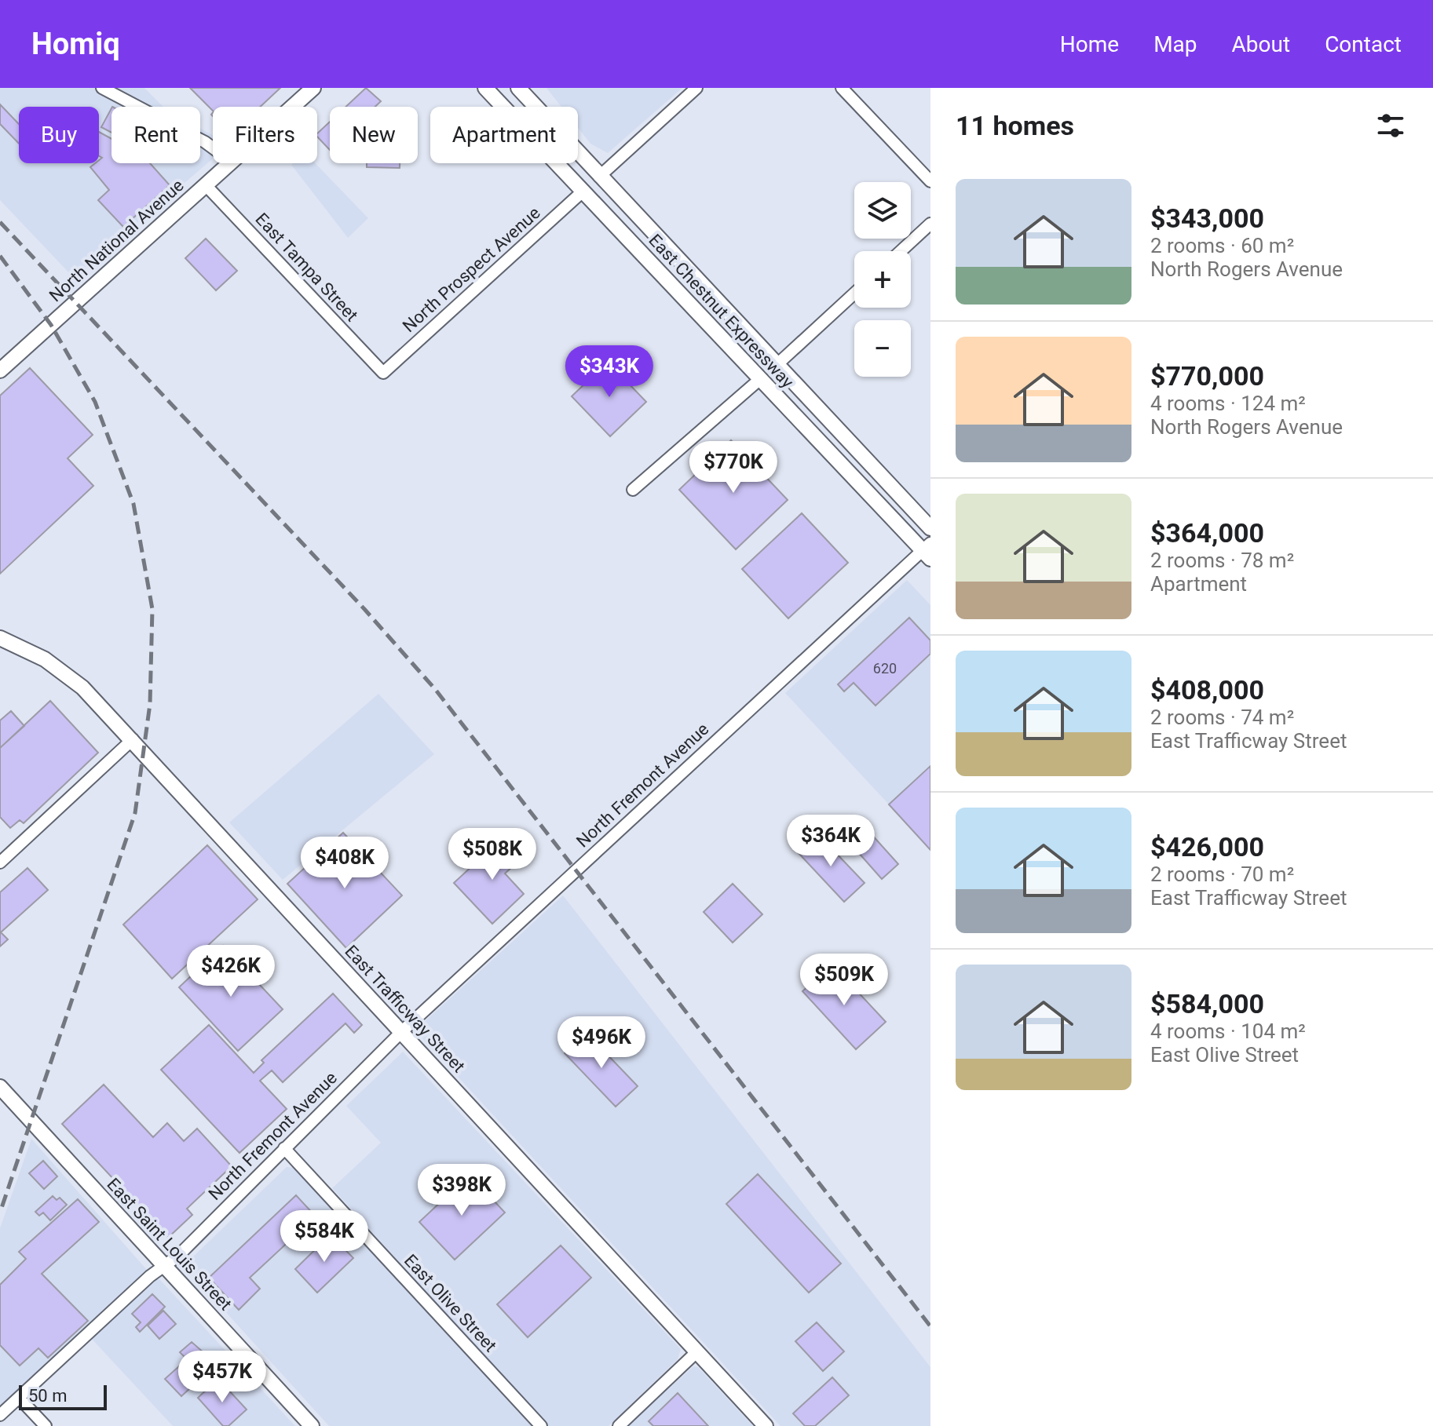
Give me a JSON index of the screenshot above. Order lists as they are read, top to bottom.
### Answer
{
  "streets": {
    "main road": [
      "North National Avenue",
      "East Chestnut Expressway",
      "East Trafficway Street",
      "East Saint Louis Street"
    ],
    "street": [
      "East Tampa Street",
      "North Prospect Avenue",
      "North Fremont Avenue",
      "East Olive Street"
    ]
  },
  "crossings": [
    ["North National Avenue", "East Tampa Street"],
    ["East Tampa Street", "North Prospect Avenue"],
    ["North Prospect Avenue", "East Chestnut Expressway"],
    ["East Chestnut Expressway", "North Fremont Avenue"],
    ["North Fremont Avenue", "East Trafficway Street"],
    ["North Fremont Avenue", "East Saint Louis Street"],
    ["North Fremont Avenue", "East Olive Street"]
  ],
  "house_numbers": ["620"],
  "scale_bar": "50 m",
  "page": {
    "header": "Homiq",
    "nav": [
      "Home",
      "Map",
      "About",
      "Contact"
    ],
    "heading": "11 homes",
    "chip": [
      "Buy",
      "Rent",
      "Filters",
      "New",
      "Apartment"
    ],
    "list": [
      {
        "name": "$343,000",
        "note": "2 rooms · 60 m² · North Rogers Avenue"
      },
      {
        "name": "$770,000",
        "note": "4 rooms · 124 m² · North Rogers Avenue"
      },
      {
        "name": "$364,000",
        "note": "2 rooms · 78 m² · Apartment"
      },
      {
        "name": "$408,000",
        "note": "2 rooms · 74 m² · East Trafficway Street"
      },
      {
        "name": "$426,000",
        "note": "2 rooms · 70 m² · East Trafficway Street"
      },
      {
        "name": "$584,000",
        "note": "4 rooms · 104 m² · East Olive Street"
      }
    ],
    "map_buttons": ["+", "−"],
    "price": [
      "$343K",
      "$770K",
      "$364K",
      "$508K",
      "$408K",
      "$426K",
      "$509K",
      "$496K",
      "$398K",
      "$584K",
      "$457K"
    ],
    "scale": "50 m"
  }
}
